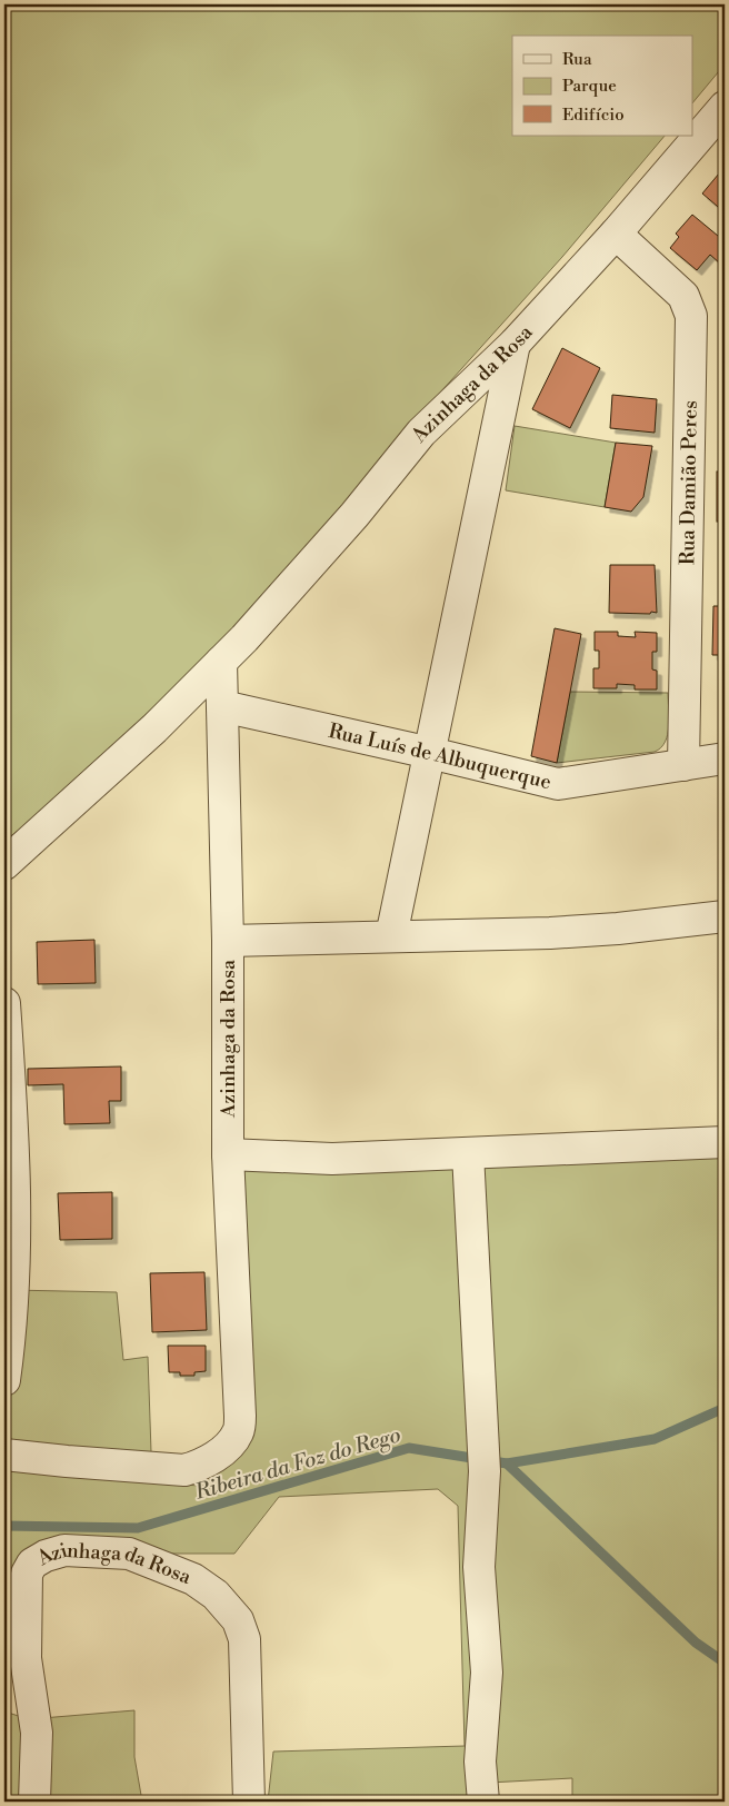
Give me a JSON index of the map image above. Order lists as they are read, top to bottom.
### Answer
{
  "streets": {
    "street": ["Azinhaga da Rosa", "Rua Damião Peres", "Rua Luís de Albuquerque"]
  },
  "crossings": [
    ["Azinhaga da Rosa", "Rua Damião Peres"],
    ["Azinhaga da Rosa", "Rua Luís de Albuquerque"],
    ["Rua Damião Peres", "Rua Luís de Albuquerque"]
  ],
  "water": ["Ribeira da Foz do Rego"],
  "legend": ["Rua", "Parque", "Edifício"]
}
